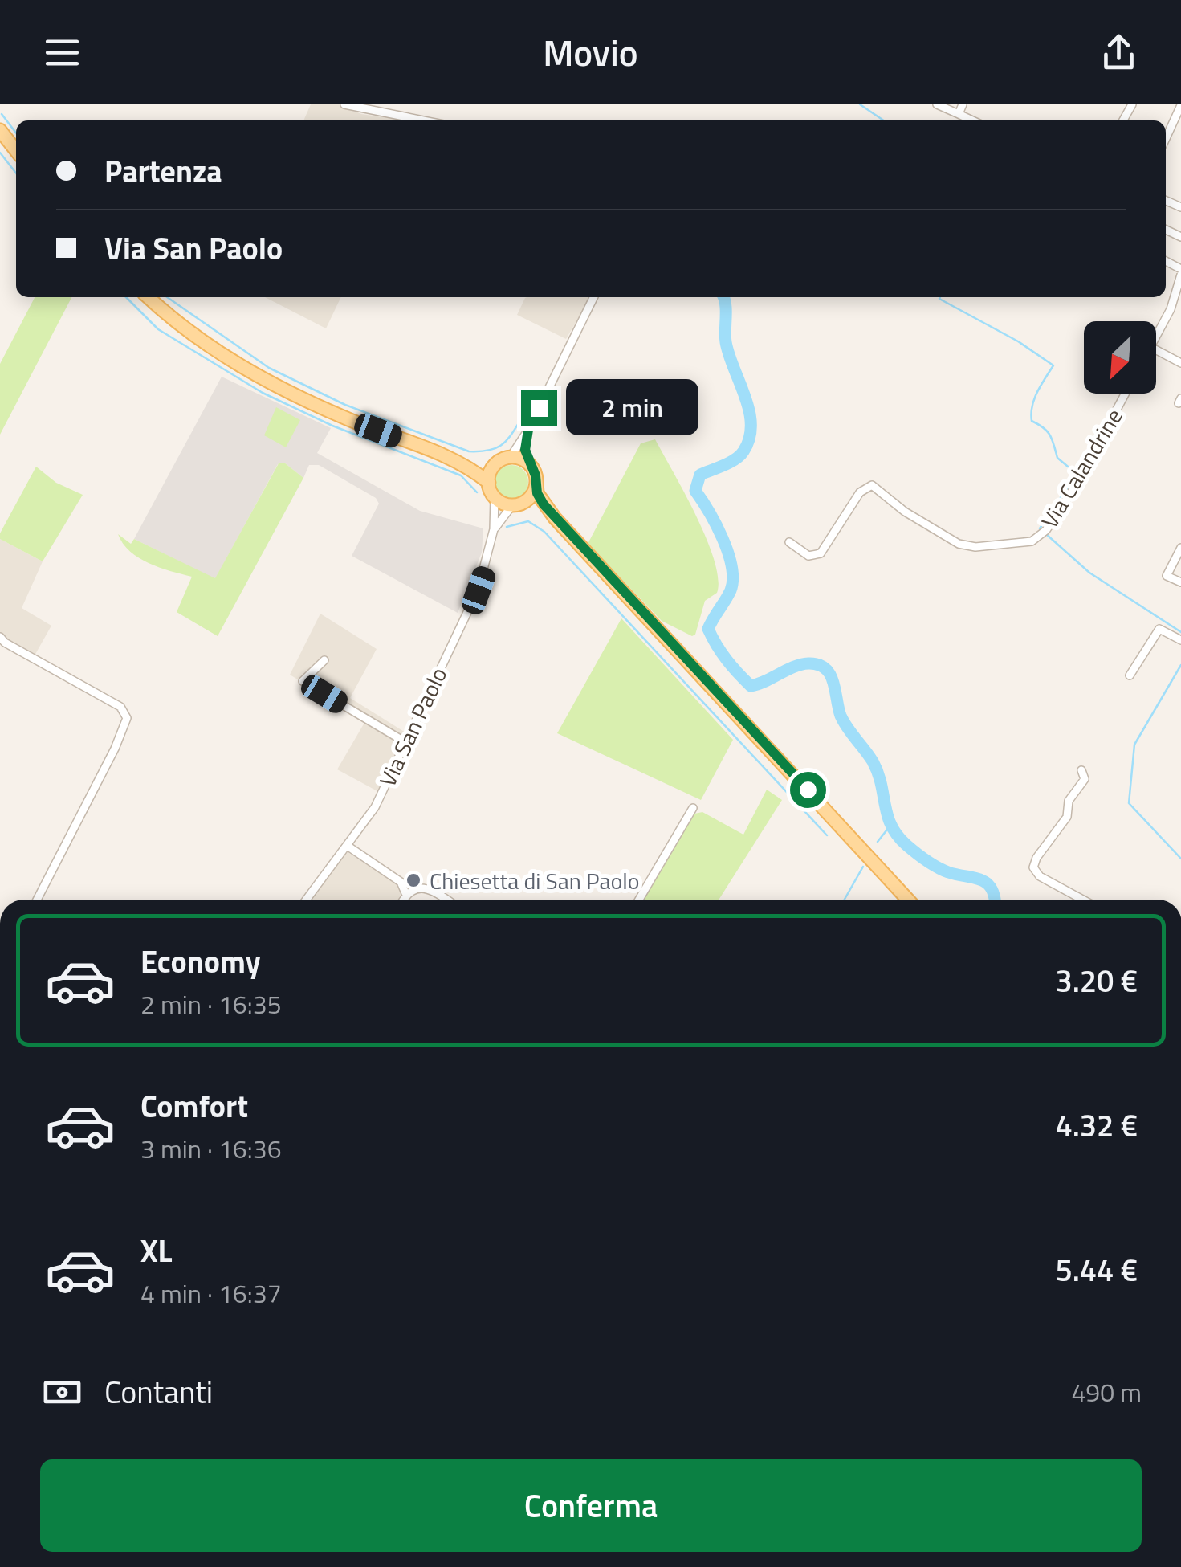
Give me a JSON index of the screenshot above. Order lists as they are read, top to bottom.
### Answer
{
  "streets": {
    "street": ["Via Calandrine", "Via San Paolo"]
  },
  "places": ["Chiesetta di San Paolo"],
  "north": "bottom left",
  "page": {
    "header": "Movio",
    "banner": ["Partenza", "Via San Paolo"],
    "bubble": "2 min",
    "list": [
      {
        "name": "Economy",
        "note": "2 min · 16:35",
        "value": "3.20 €"
      },
      {
        "name": "Comfort",
        "note": "3 min · 16:36",
        "value": "4.32 €"
      },
      {
        "name": "XL",
        "note": "4 min · 16:37",
        "value": "5.44 €"
      }
    ],
    "pay": ["Contanti", "490 m"],
    "buttons": "Conferma"
  }
}
